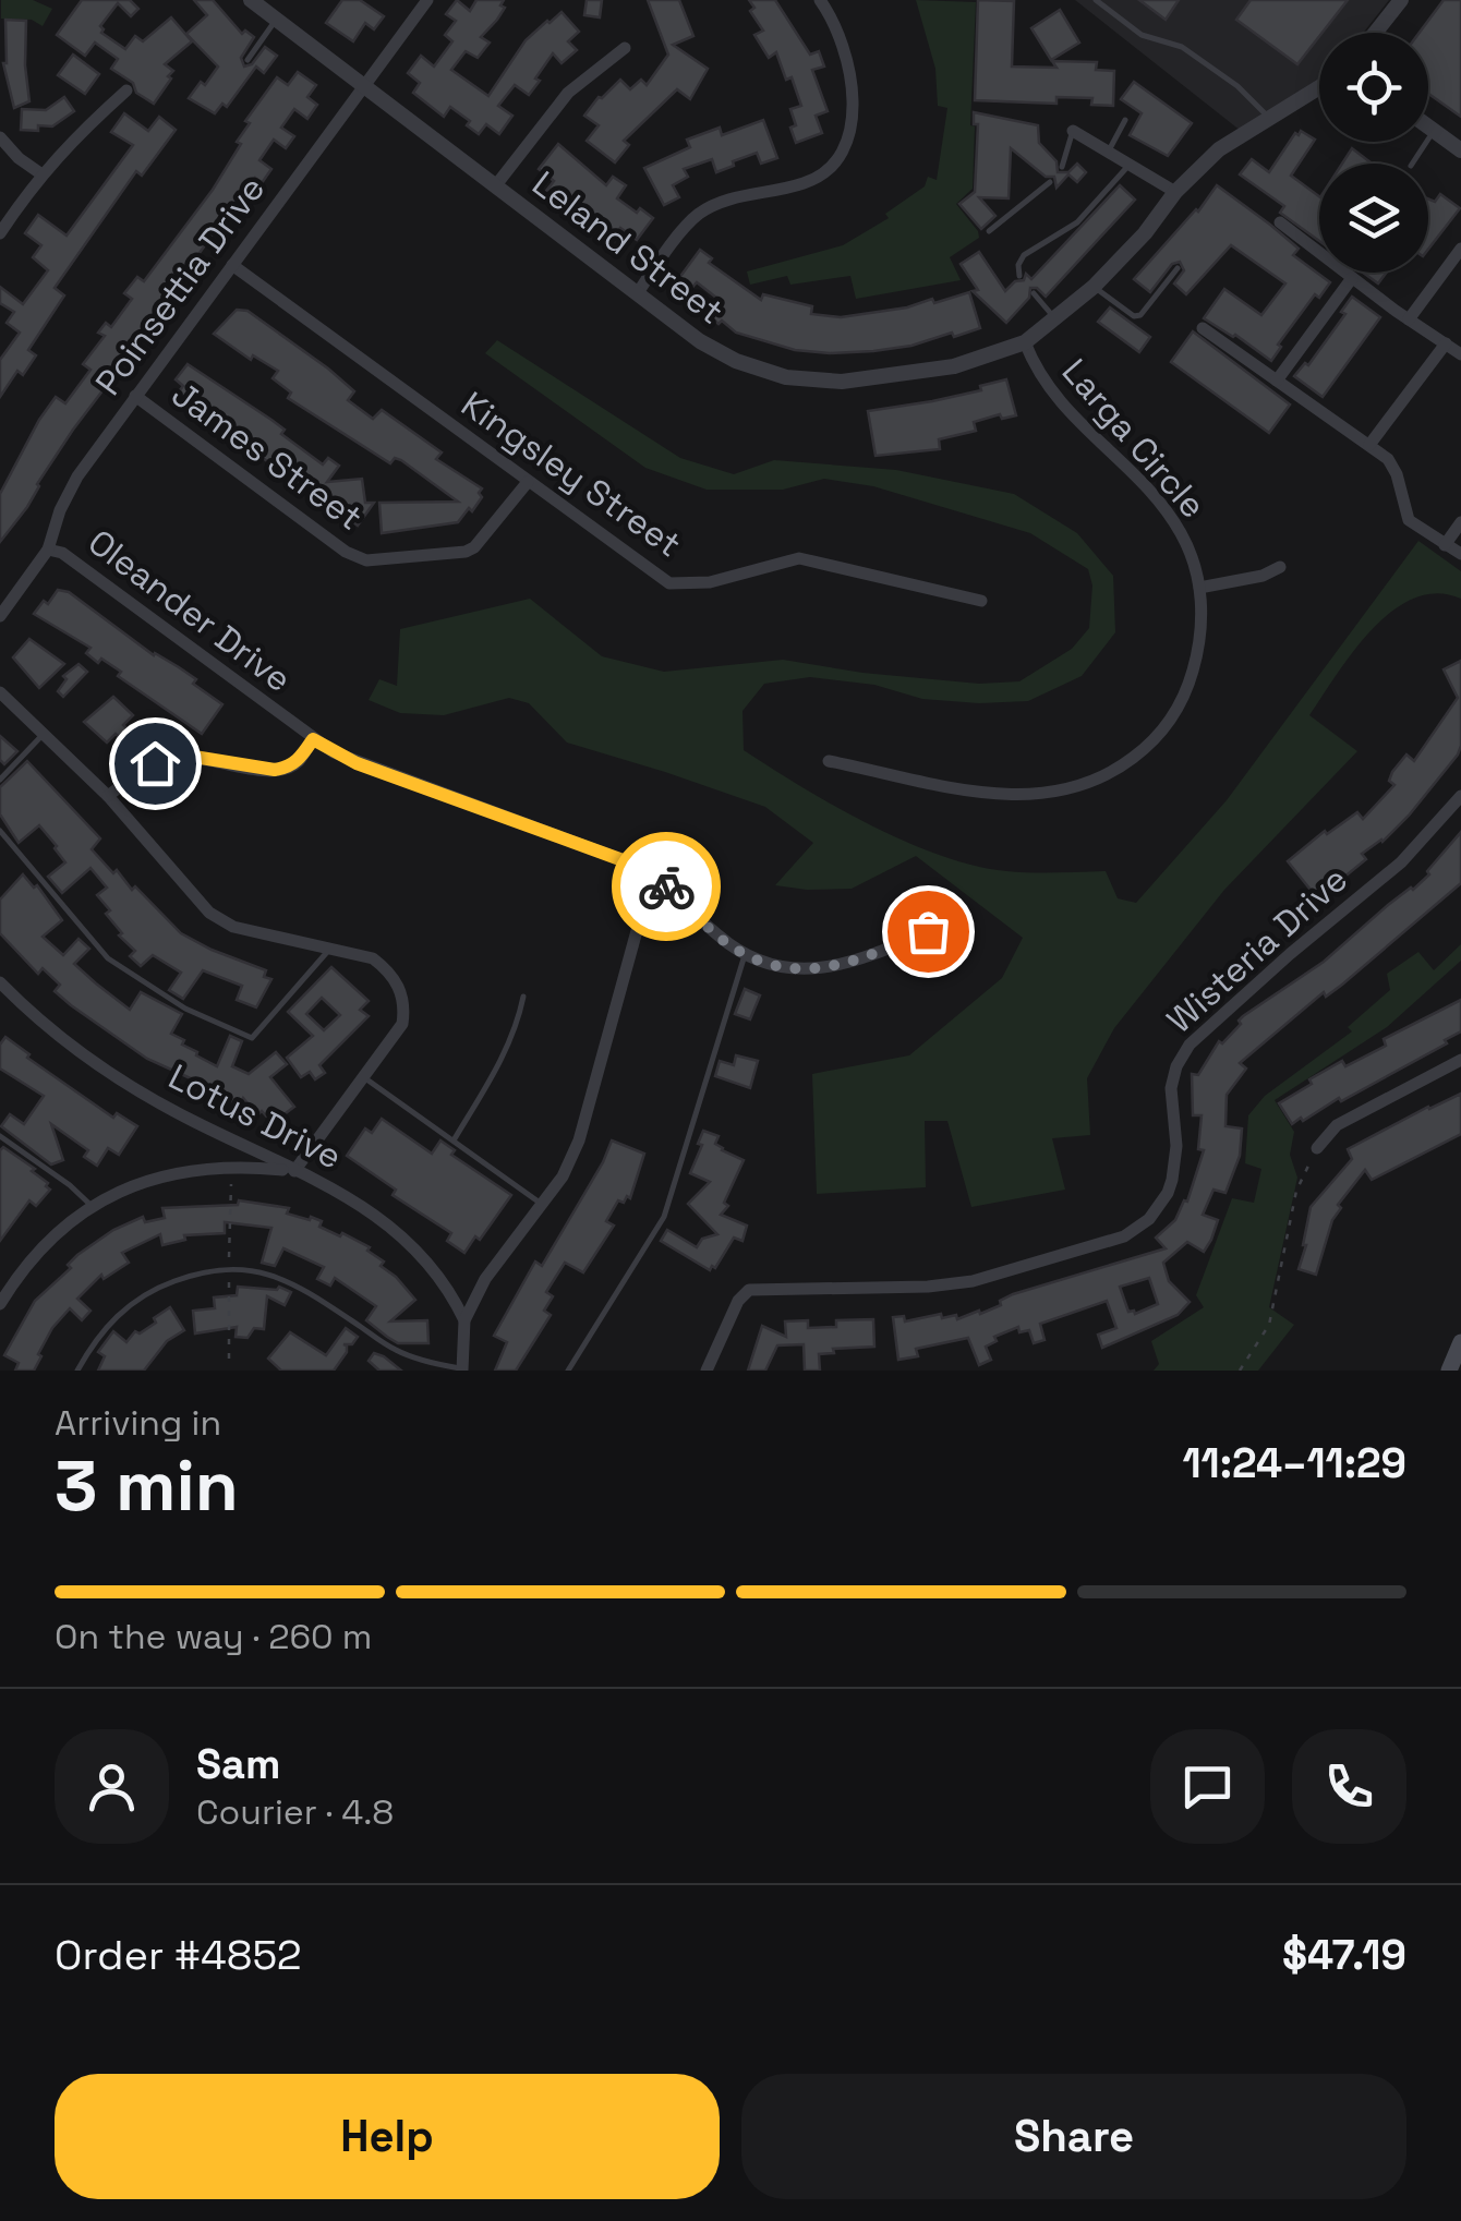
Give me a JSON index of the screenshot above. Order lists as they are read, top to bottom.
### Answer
{
  "streets": {
    "street": [
      "Leland Street",
      "Poinsettia Drive",
      "Larga Circle",
      "James Street",
      "Kingsley Street",
      "Oleander Drive",
      "Wisteria Drive",
      "Lotus Drive"
    ]
  },
  "crossings": [
    ["Leland Street", "Poinsettia Drive"],
    ["Leland Street", "Larga Circle"],
    ["Poinsettia Drive", "James Street"],
    ["Poinsettia Drive", "Kingsley Street"],
    ["Poinsettia Drive", "Oleander Drive"],
    ["James Street", "Kingsley Street"]
  ],
  "page": {
    "heading": ["3 min", "Arriving in", "11:24–11:29"],
    "panel": [
      "Sam",
      "Courier · 4.8",
      "Order #4852",
      "$47.19"
    ],
    "bar": "On the way · 260 m",
    "buttons": ["Help", "Share"]
  }
}
